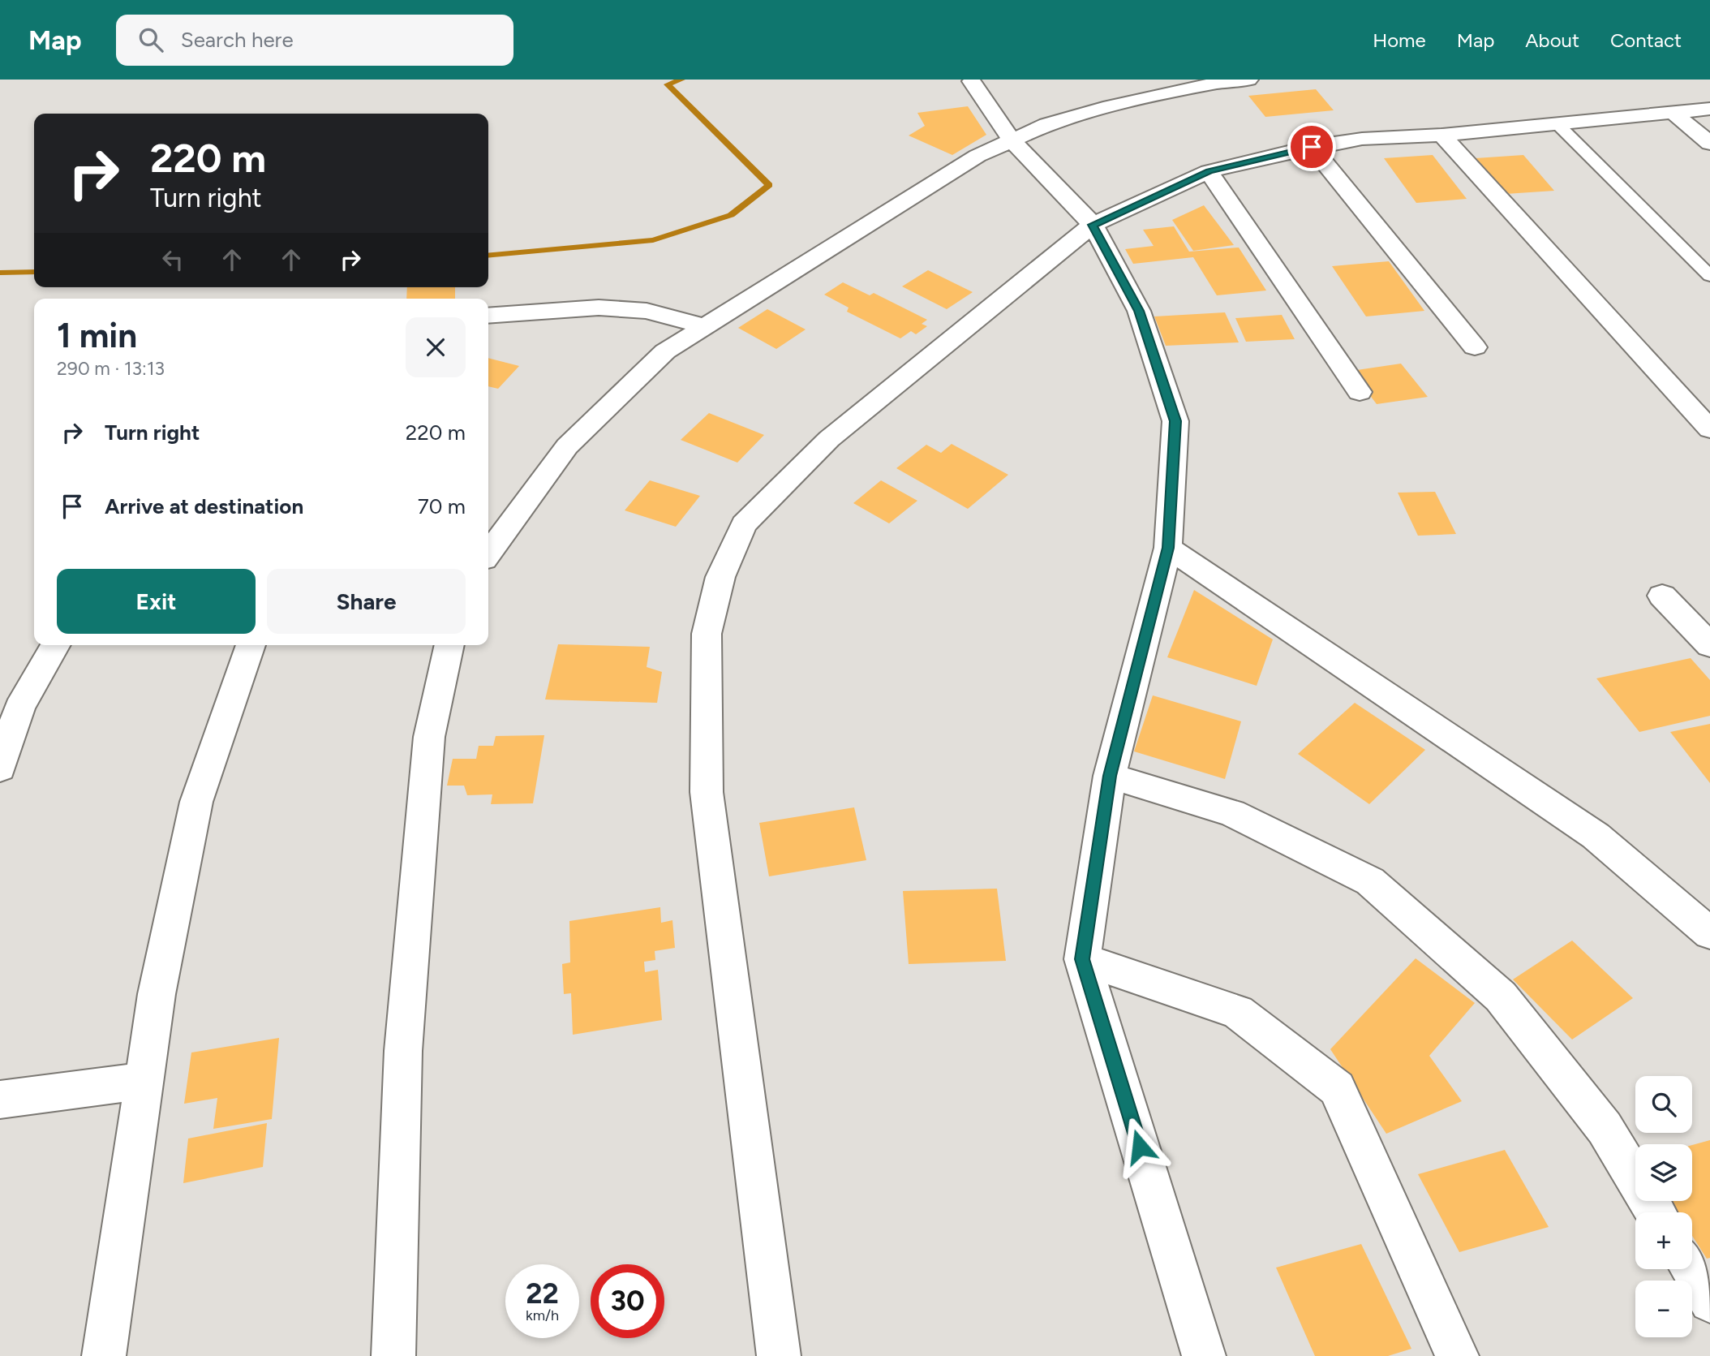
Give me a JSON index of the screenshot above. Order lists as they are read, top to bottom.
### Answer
{
  "page": {
    "header": "Map",
    "search": "Search here",
    "nav": [
      "Home",
      "Map",
      "About",
      "Contact"
    ],
    "turn": ["220 m", "Turn right"],
    "heading": ["1 min", "290 m · 13:13"],
    "list": [
      {
        "name": "Turn right",
        "value": "220 m"
      },
      {
        "name": "Arrive at destination",
        "value": "70 m"
      }
    ],
    "buttons": ["Exit", "Share"],
    "map_buttons": ["+", "−"],
    "speed": "22 km/h",
    "limit": "30"
  }
}
